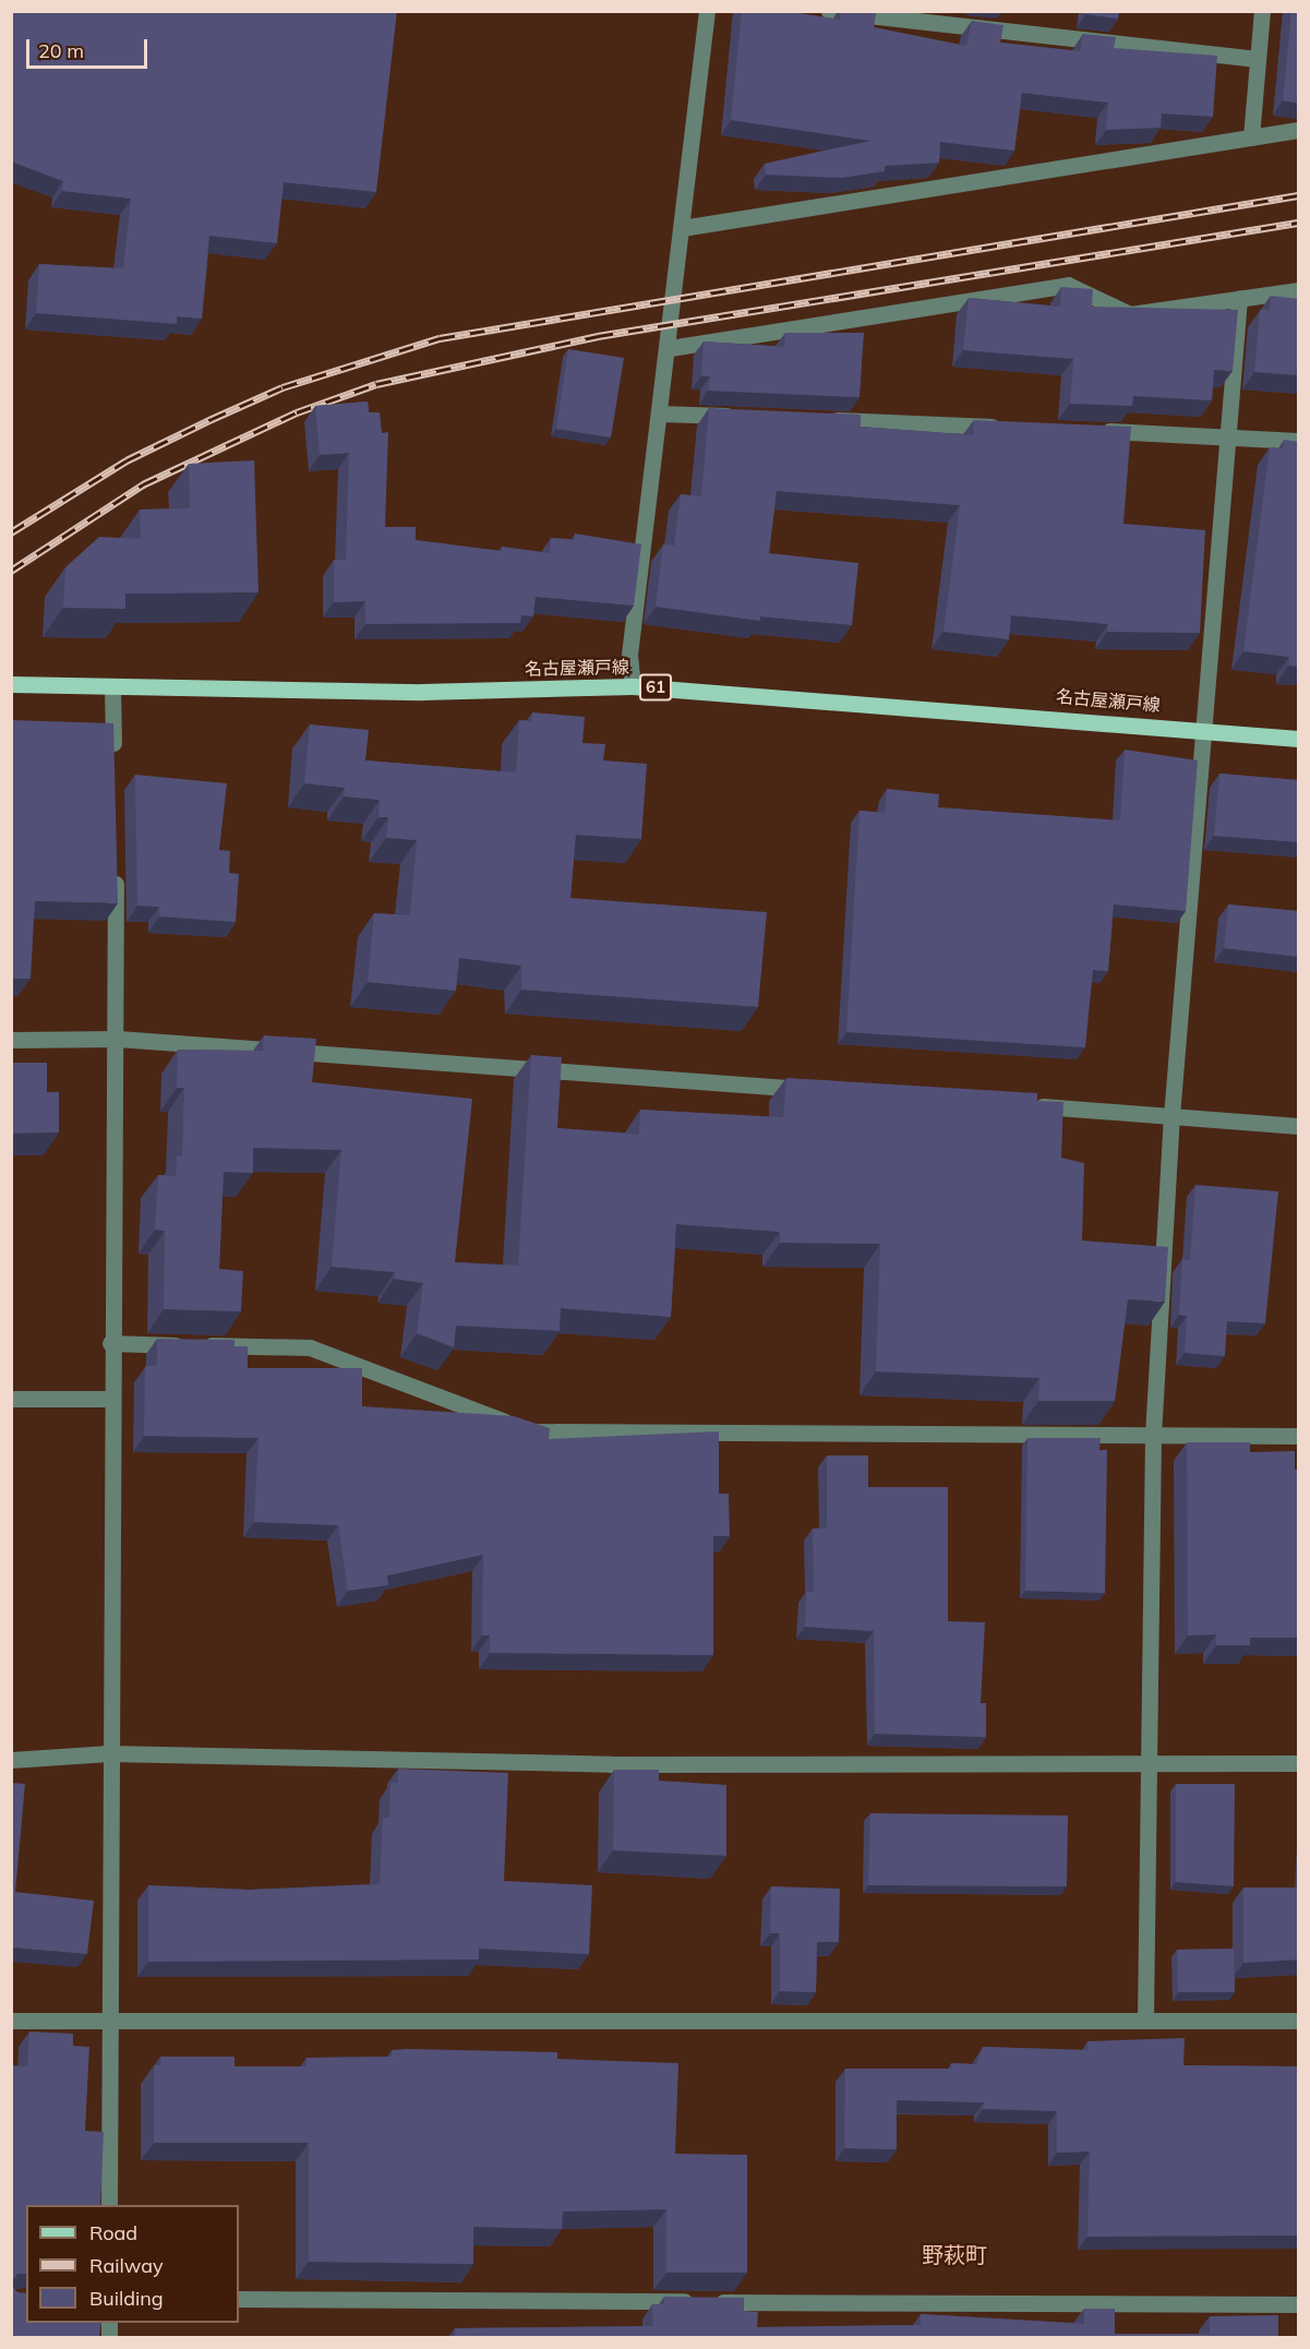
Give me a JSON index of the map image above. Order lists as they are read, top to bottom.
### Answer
{
  "streets": {
    "main road": ["名古屋瀬戸線", "61"]
  },
  "districts": ["野萩町"],
  "legend": ["Road", "Railway", "Building"],
  "scale_bar": "20 m"
}
